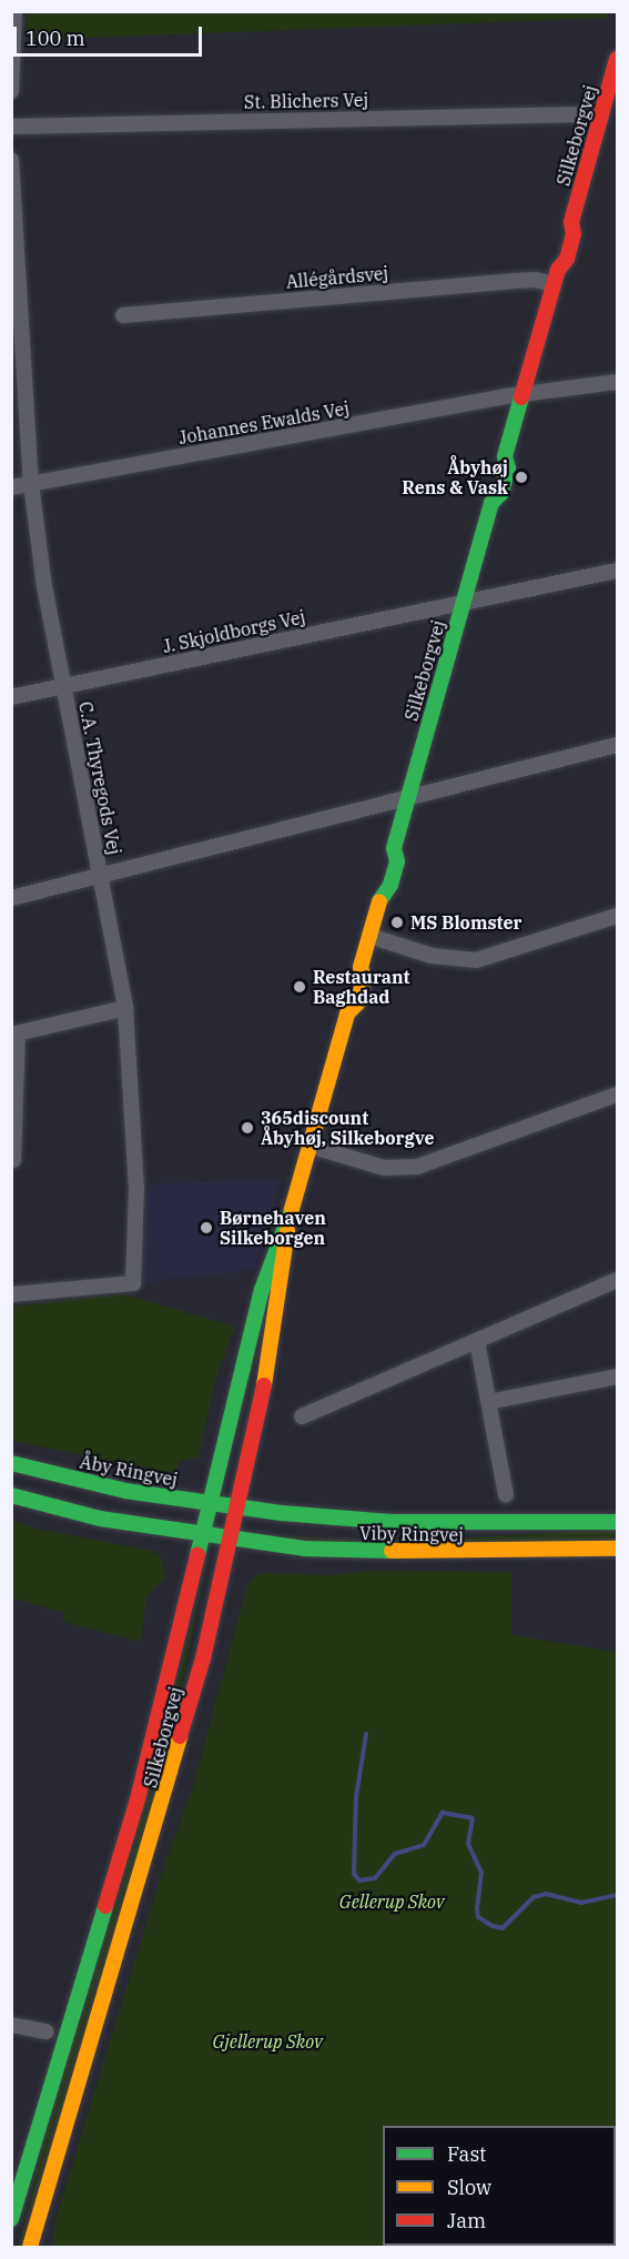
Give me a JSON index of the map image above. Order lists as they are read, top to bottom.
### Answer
{
  "streets": {
    "main road": ["Silkeborgvej", "Åby Ringvej", "Viby Ringvej"],
    "street": [
      "St. Blichers Vej",
      "Allégårdsvej",
      "Johannes Ewalds Vej",
      "J. Skjoldborgs Vej",
      "C.A. Thyregods Vej"
    ]
  },
  "crossings": [
    ["St. Blichers Vej", "Silkeborgvej"],
    ["Silkeborgvej", "Allégårdsvej"],
    ["Silkeborgvej", "Johannes Ewalds Vej"],
    ["Silkeborgvej", "J. Skjoldborgs Vej"],
    ["Silkeborgvej", "Åby Ringvej"],
    ["Silkeborgvej", "Viby Ringvej"],
    ["Johannes Ewalds Vej", "C.A. Thyregods Vej"],
    ["J. Skjoldborgs Vej", "C.A. Thyregods Vej"],
    ["Åby Ringvej", "Viby Ringvej"]
  ],
  "parks": ["Gellerup Skov", "Gjellerup Skov"],
  "places": [
    "Åbyhøj Rens & Vask",
    "MS Blomster",
    "Restaurant Baghdad",
    "365discount Åbyhøj, Silkeborgve",
    "Børnehaven Silkeborgen"
  ],
  "legend": ["Fast", "Slow", "Jam"],
  "scale_bar": "100 m"
}
